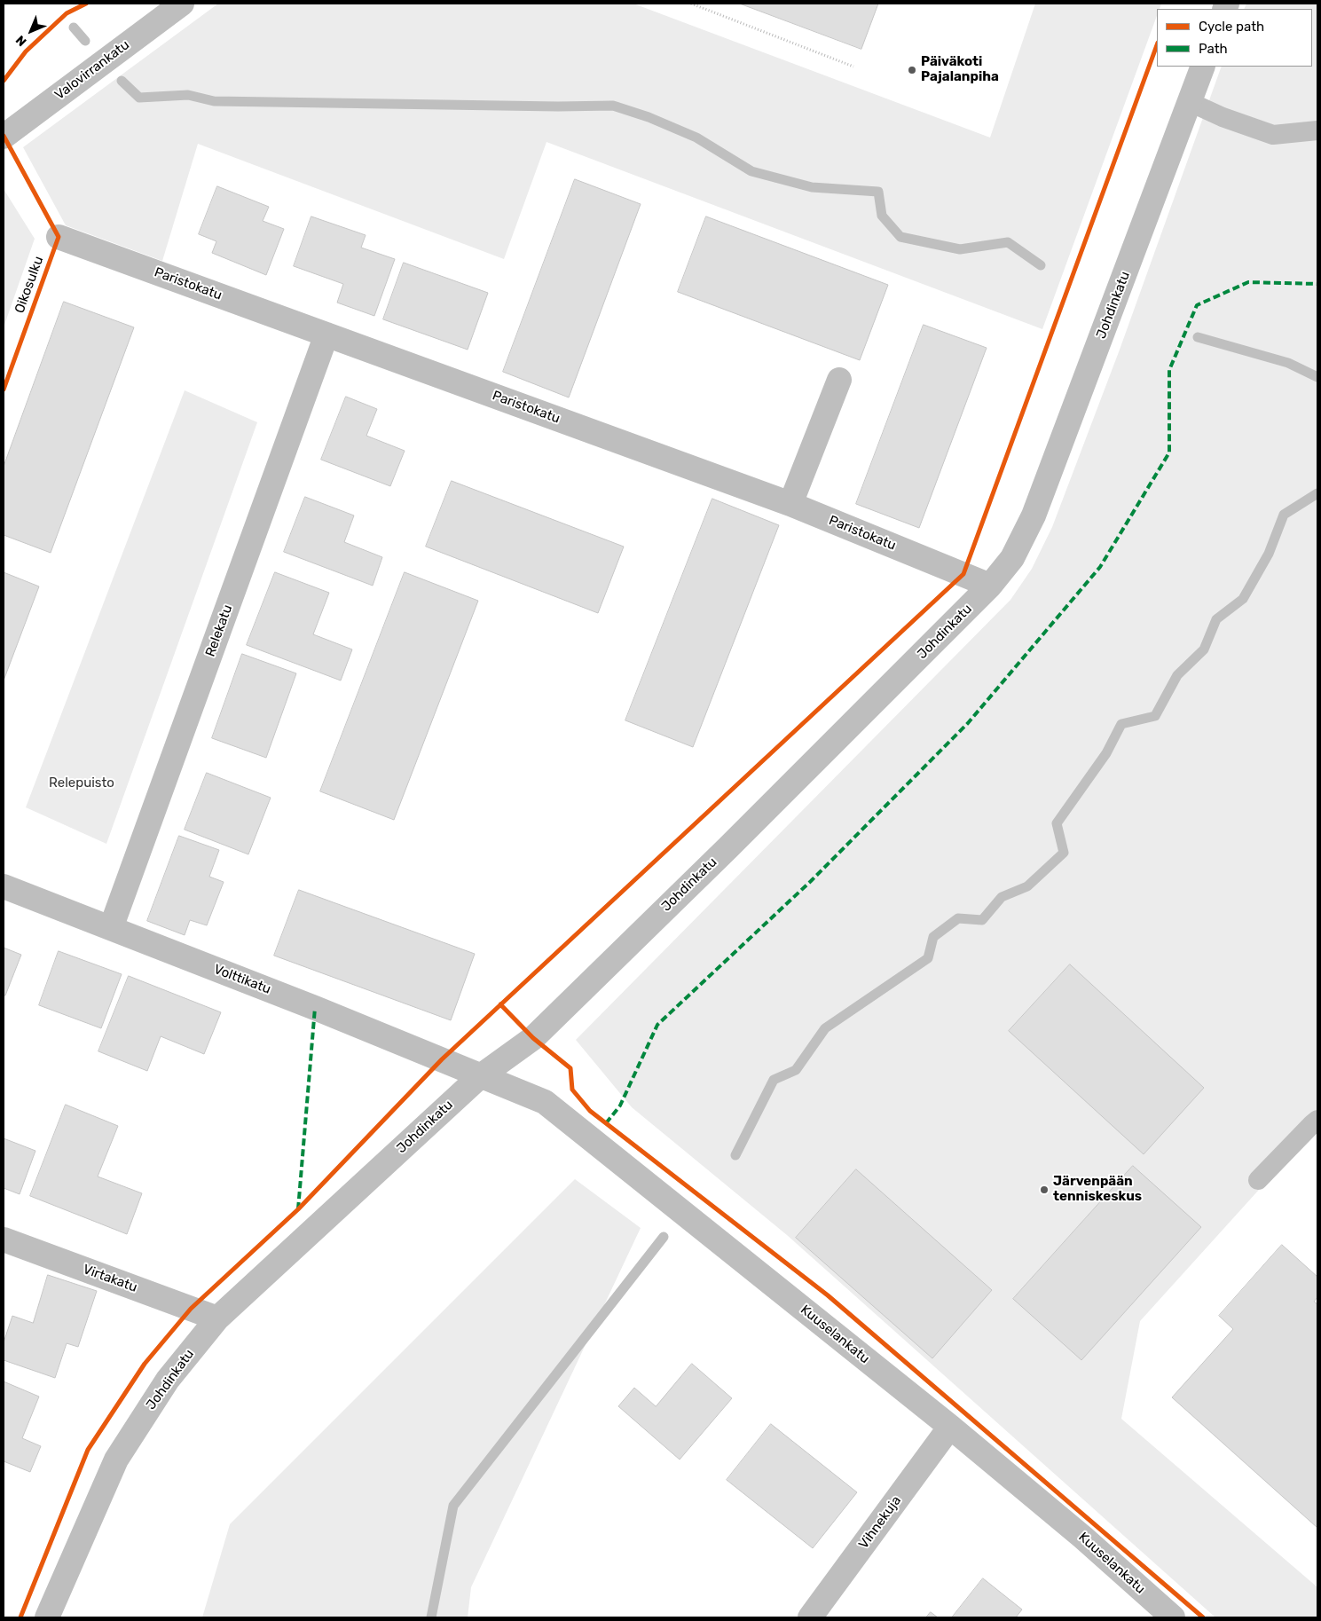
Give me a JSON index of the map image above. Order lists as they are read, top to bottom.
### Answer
{
  "streets": {
    "street": [
      "Valovirrankatu",
      "Paristokatu",
      "Johdinkatu",
      "Relekatu",
      "Volttikatu",
      "Virtakatu",
      "Kuuselankatu",
      "Vihnekuja"
    ],
    "cycle path": ["Oikosulku"]
  },
  "crossings": [
    ["Paristokatu", "Johdinkatu"],
    ["Paristokatu", "Relekatu"],
    ["Johdinkatu", "Volttikatu"],
    ["Johdinkatu", "Virtakatu"],
    ["Johdinkatu", "Kuuselankatu"],
    ["Relekatu", "Volttikatu"],
    ["Volttikatu", "Kuuselankatu"],
    ["Kuuselankatu", "Vihnekuja"]
  ],
  "parks": ["Relepuisto"],
  "places": ["Päiväkoti Pajalanpiha", "Järvenpään tenniskeskus"],
  "legend": ["Cycle path", "Path"],
  "north": "bottom left"
}
